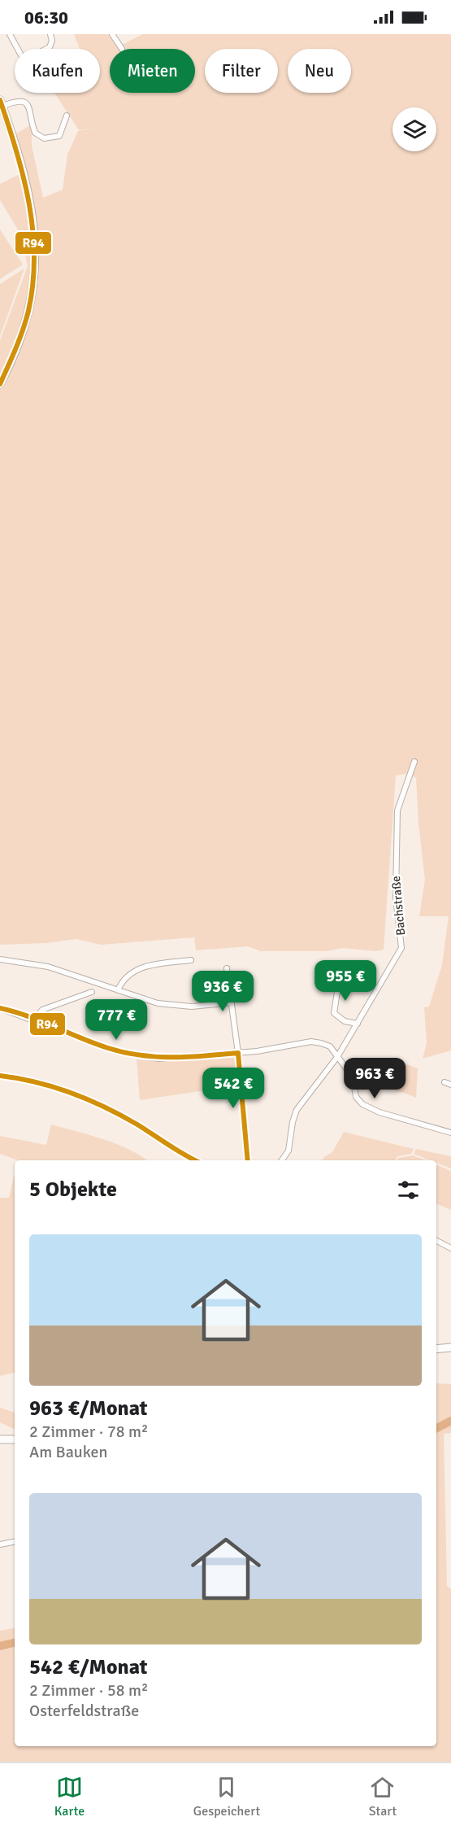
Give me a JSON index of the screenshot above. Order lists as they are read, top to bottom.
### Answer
{
  "streets": {
    "street": ["Bachstraße"]
  },
  "lines": ["transit line R94"],
  "page": {
    "status": "06:30",
    "chip": [
      "Kaufen",
      "Mieten",
      "Filter",
      "Neu"
    ],
    "price": [
      "955 €",
      "936 €",
      "777 €",
      "963 €",
      "542 €"
    ],
    "heading": "5 Objekte",
    "list": [
      {
        "name": "963 €/Monat",
        "note": "2 Zimmer · 78 m² · Am Bauken"
      },
      {
        "name": "542 €/Monat",
        "note": "2 Zimmer · 58 m² · Osterfeldstraße"
      }
    ],
    "tabs": ["Karte", "Gespeichert", "Start"]
  }
}
